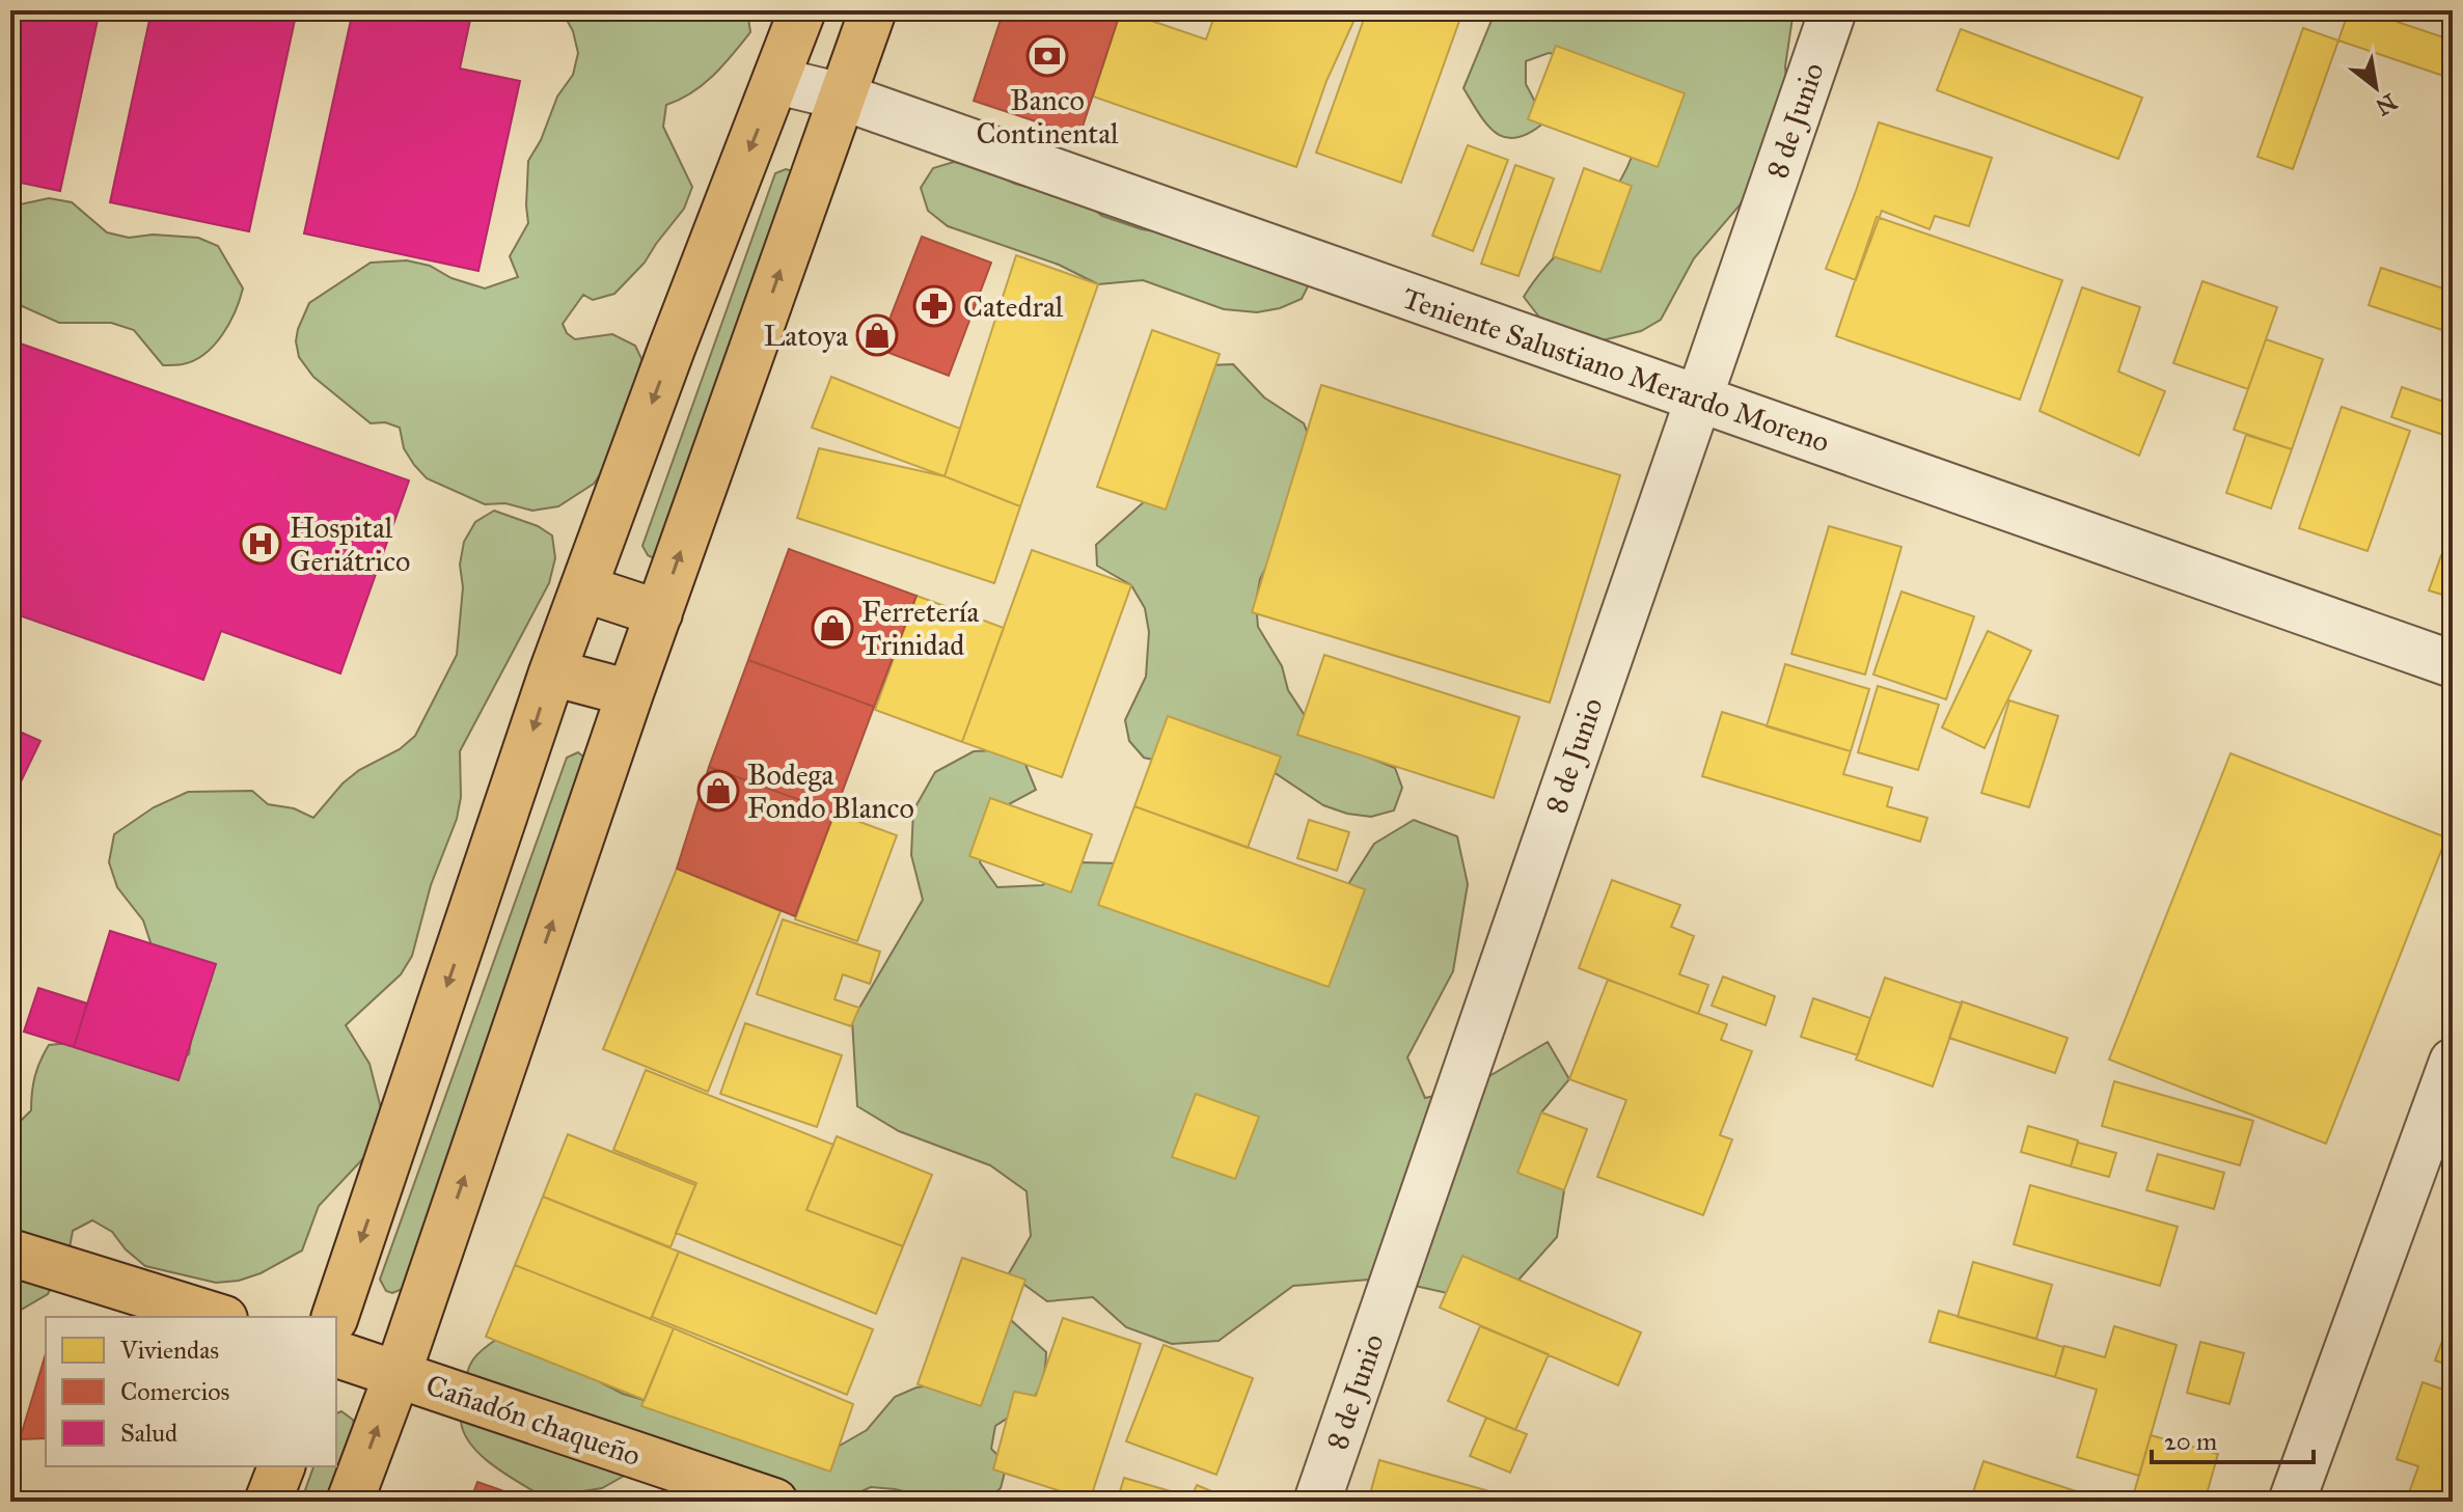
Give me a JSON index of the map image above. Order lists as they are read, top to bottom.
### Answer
{
  "streets": {
    "main road": ["Cañadón chaqueño"],
    "street": ["8 de Junio", "Teniente Salustiano Merardo Moreno"]
  },
  "crossings": [
    ["8 de Junio", "Teniente Salustiano Merardo Moreno"]
  ],
  "places": {
    "bank": ["Banco Continental"],
    "pharmacy": ["Catedral"],
    "shop": ["Latoya", "Ferretería Trinidad", "Bodega Fondo Blanco"],
    "hospital": ["Hospital Geriátrico"]
  },
  "legend": ["Viviendas", "Comercios", "Salud"],
  "scale_bar": "20 m",
  "north": "bottom right"
}
